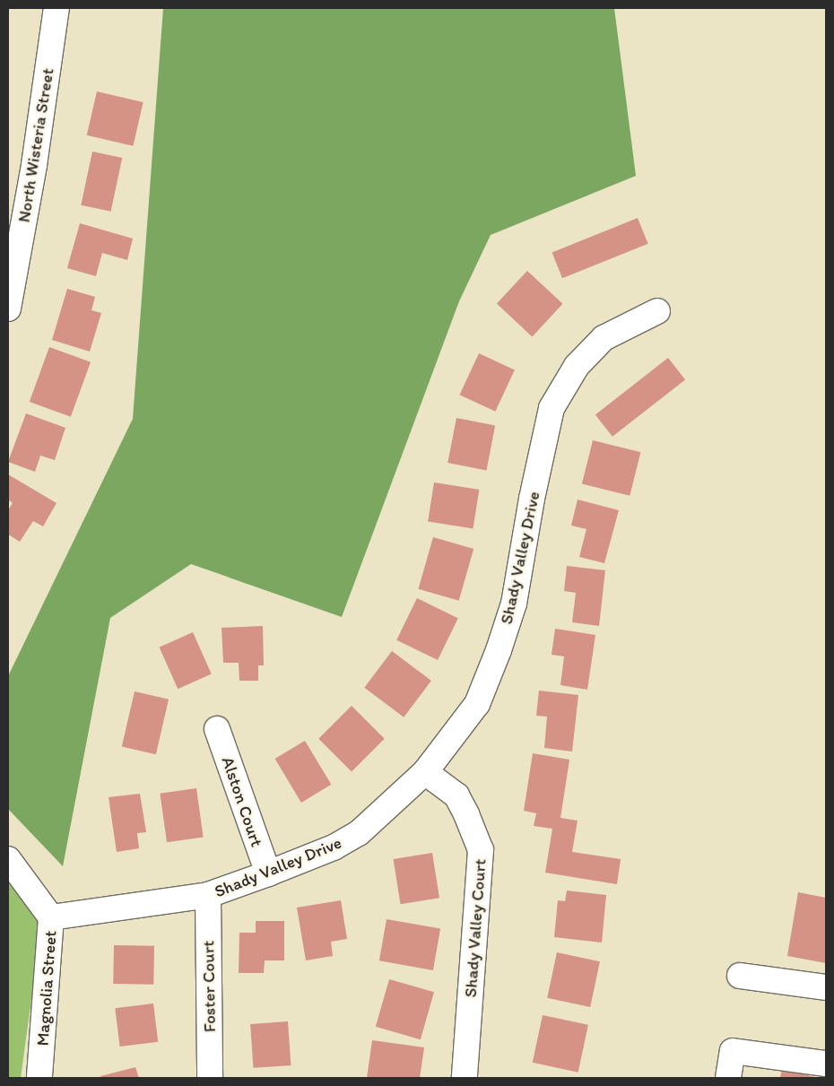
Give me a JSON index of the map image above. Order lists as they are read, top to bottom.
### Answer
{
  "streets": {
    "street": [
      "North Wisteria Street",
      "Shady Valley Drive",
      "Alston Court",
      "Shady Valley Court",
      "Foster Court",
      "Magnolia Street"
    ]
  },
  "crossings": [
    ["Shady Valley Drive", "Alston Court"],
    ["Shady Valley Drive", "Shady Valley Court"],
    ["Shady Valley Drive", "Foster Court"],
    ["Shady Valley Drive", "Magnolia Street"]
  ]
}
